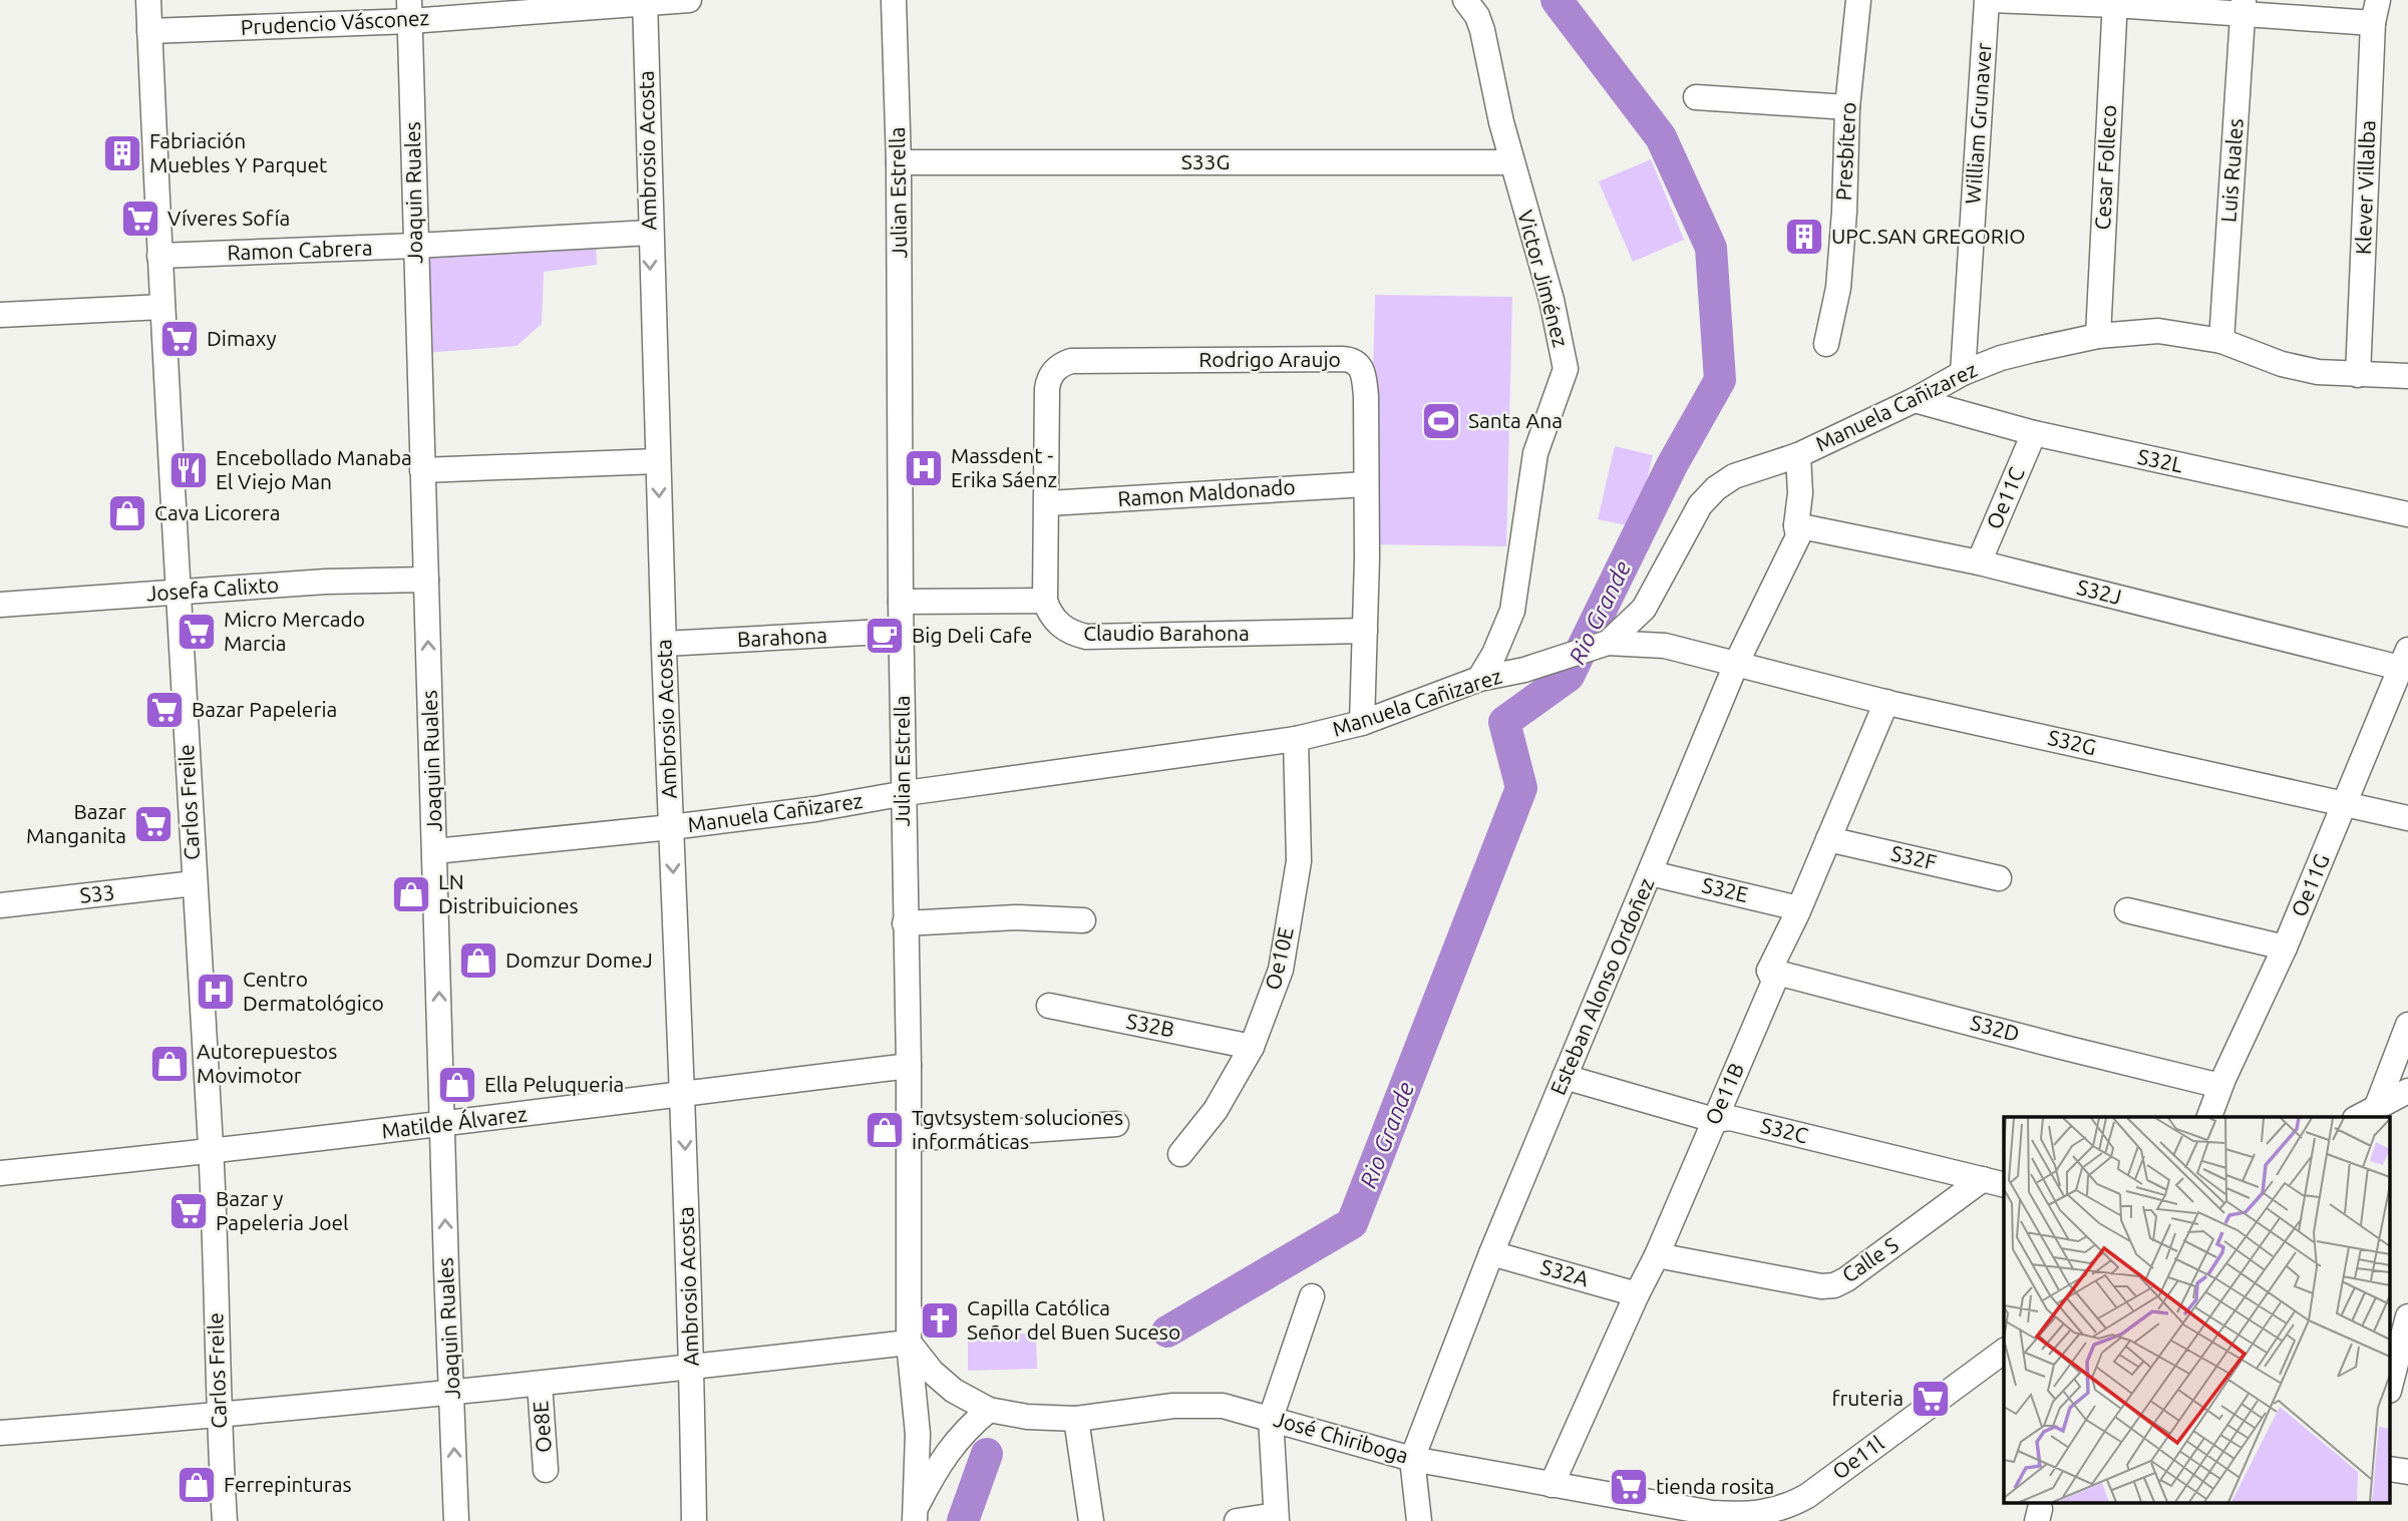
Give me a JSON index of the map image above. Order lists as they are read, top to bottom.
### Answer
{
  "streets": {
    "street": [
      "Prudencio Vásconez",
      "William Grunaver",
      "Ambrosio Acosta",
      "Presbítero",
      "S33G",
      "Cesar Folleco",
      "Luis Ruales",
      "Klever Villalba",
      "Joaquin Ruales",
      "Julian Estrella",
      "Ramon Cabrera",
      "Victor Jiménez",
      "Rodrigo Araujo",
      "Manuela Cañizarez",
      "S32L",
      "Ramon Maldonado",
      "Oe11C",
      "Josefa Calixto",
      "S32J",
      "Claudio Barahona",
      "Barahona",
      "S32G",
      "Carlos Freile",
      "S32F",
      "Oe11G",
      "S32E",
      "S33",
      "Oe10E",
      "Esteban Alonso Ordoñez",
      "S32B",
      "S32D",
      "Oe11B",
      "Matilde Álvarez",
      "S32C",
      "Calle S",
      "S32A",
      "Oe8E",
      "José Chiriboga",
      "Oe11l"
    ]
  },
  "crossings": [
    ["Prudencio Vásconez", "Ambrosio Acosta"],
    ["Prudencio Vásconez", "Joaquin Ruales"],
    ["Prudencio Vásconez", "Carlos Freile"],
    ["William Grunaver", "Manuela Cañizarez"],
    ["Ambrosio Acosta", "Ramon Cabrera"],
    ["Ambrosio Acosta", "Manuela Cañizarez"],
    ["Ambrosio Acosta", "Barahona"],
    ["Ambrosio Acosta", "Matilde Álvarez"],
    ["S33G", "Julian Estrella"],
    ["S33G", "Victor Jiménez"],
    ["Cesar Folleco", "Manuela Cañizarez"],
    ["Luis Ruales", "Manuela Cañizarez"],
    ["Klever Villalba", "Manuela Cañizarez"],
    ["Joaquin Ruales", "Ramon Cabrera"],
    ["Joaquin Ruales", "Manuela Cañizarez"],
    ["Joaquin Ruales", "Josefa Calixto"],
    ["Joaquin Ruales", "Matilde Álvarez"],
    ["Julian Estrella", "Manuela Cañizarez"],
    ["Julian Estrella", "Barahona"],
    ["Julian Estrella", "Matilde Álvarez"],
    ["Julian Estrella", "José Chiriboga"],
    ["Ramon Cabrera", "Carlos Freile"],
    ["Victor Jiménez", "Manuela Cañizarez"],
    ["Rodrigo Araujo", "Manuela Cañizarez"],
    ["Rodrigo Araujo", "Ramon Maldonado"],
    ["Rodrigo Araujo", "Claudio Barahona"],
    ["Manuela Cañizarez", "S32L"],
    ["Manuela Cañizarez", "S32G"],
    ["Manuela Cañizarez", "Oe10E"],
    ["Manuela Cañizarez", "Esteban Alonso Ordoñez"],
    ["S32L", "Oe11C"],
    ["Oe11C", "S32J"],
    ["Josefa Calixto", "Carlos Freile"],
    ["S32J", "Oe11G"],
    ["S32J", "Esteban Alonso Ordoñez"],
    ["S32G", "Oe11G"],
    ["S32G", "Esteban Alonso Ordoñez"],
    ["S32G", "Oe11B"],
    ["Carlos Freile", "S33"],
    ["Carlos Freile", "Matilde Álvarez"],
    ["S32F", "Oe11B"],
    ["Oe11G", "S32D"],
    ["S32E", "Esteban Alonso Ordoñez"],
    ["S32E", "Oe11B"],
    ["Oe10E", "S32B"],
    ["Esteban Alonso Ordoñez", "S32C"],
    ["Esteban Alonso Ordoñez", "S32A"],
    ["Esteban Alonso Ordoñez", "José Chiriboga"],
    ["S32D", "Oe11B"],
    ["Oe11B", "S32C"],
    ["Oe11B", "Calle S"],
    ["Oe11B", "S32A"],
    ["Oe11B", "José Chiriboga"],
    ["S32C", "Calle S"],
    ["José Chiriboga", "Oe11l"]
  ],
  "one_way": ["Ambrosio Acosta", "Joaquin Ruales"],
  "water": ["Rio Grande"],
  "places": {
    "building": ["Fabriación Muebles Y Parquet", "UPC.SAN GREGORIO"],
    "supermarket": [
      "Víveres Sofía",
      "Dimaxy",
      "Micro Mercado Marcia",
      "Bazar Papeleria",
      "Bazar Manganita",
      "Bazar y Papeleria Joel",
      "fruteria",
      "tienda rosita"
    ],
    "sports": ["Santa Ana"],
    "hospital": ["Massdent - Erika Sáenz", "Centro Dermatológico"],
    "restaurant": ["Encebollado Manaba El Viejo Man"],
    "shop": [
      "Cava Licorera",
      "LN Distribuiciones",
      "Domzur DomeJ",
      "Autorepuestos Movimotor",
      "Ella Peluqueria",
      "Tgvtsystem soluciones informáticas",
      "Ferrepinturas"
    ],
    "cafe": ["Big Deli Cafe"],
    "church": ["Capilla Católica Señor del Buen Suceso"]
  }
}
